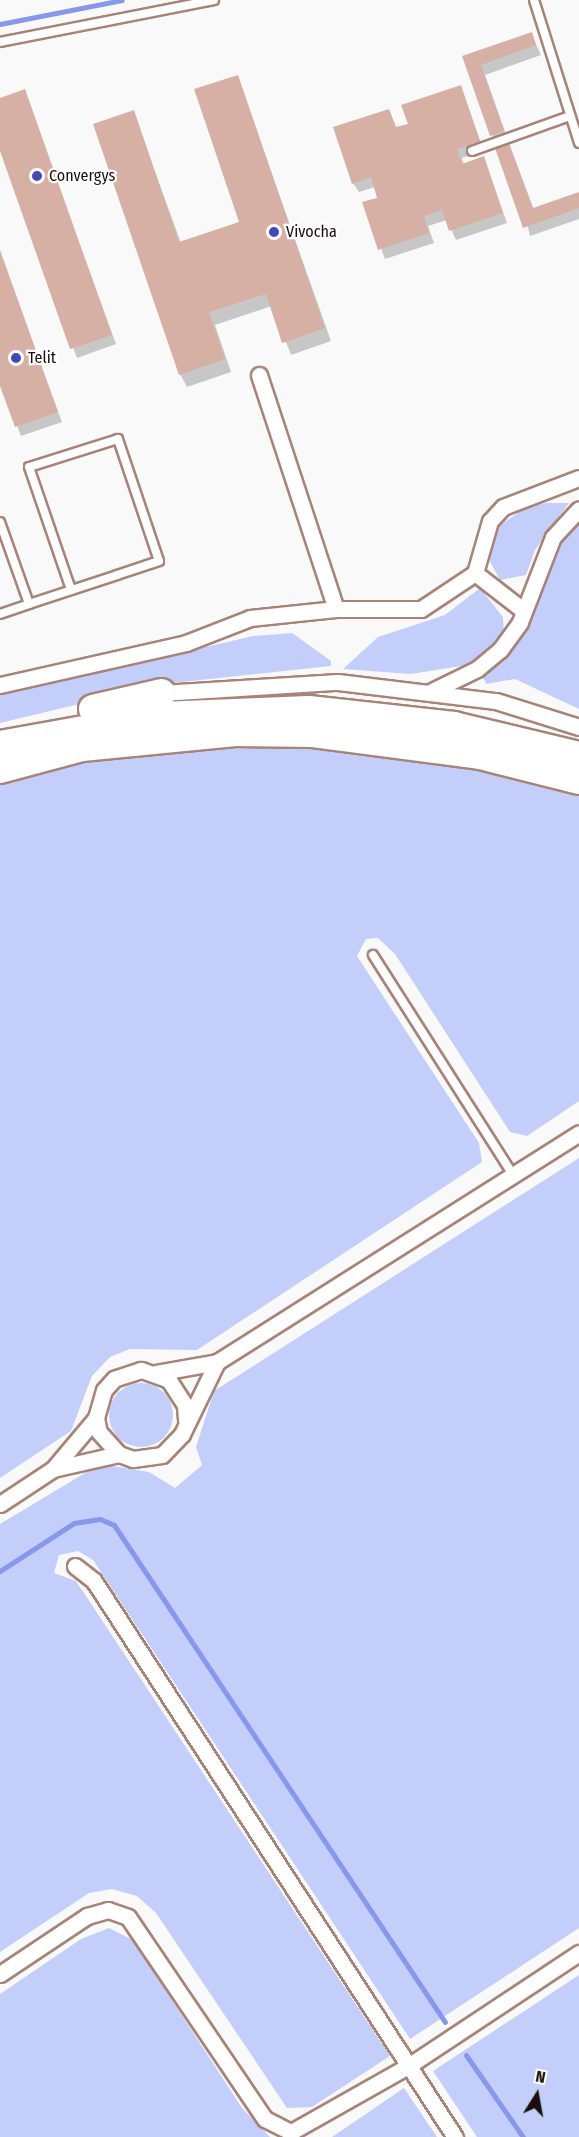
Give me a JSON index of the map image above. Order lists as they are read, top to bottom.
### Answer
{
  "places": ["Convergys", "Vivocha", "Telit"],
  "north": "top"
}
